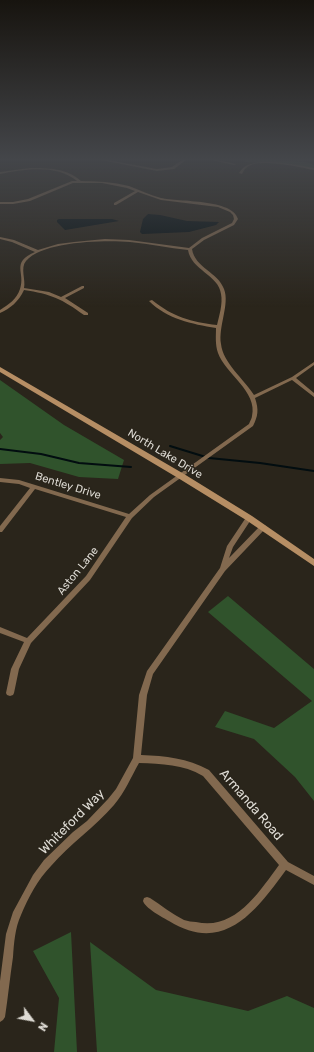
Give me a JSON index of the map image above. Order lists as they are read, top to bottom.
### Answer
{
  "streets": {
    "main road": ["North Lake Drive"],
    "street": [
      "Bentley Drive",
      "Aston Lane",
      "Armanda Road",
      "Whiteford Way"
    ]
  },
  "crossings": [
    ["North Lake Drive", "Aston Lane"],
    ["North Lake Drive", "Whiteford Way"],
    ["Bentley Drive", "Aston Lane"],
    ["Armanda Road", "Whiteford Way"]
  ],
  "north": "bottom right"
}
